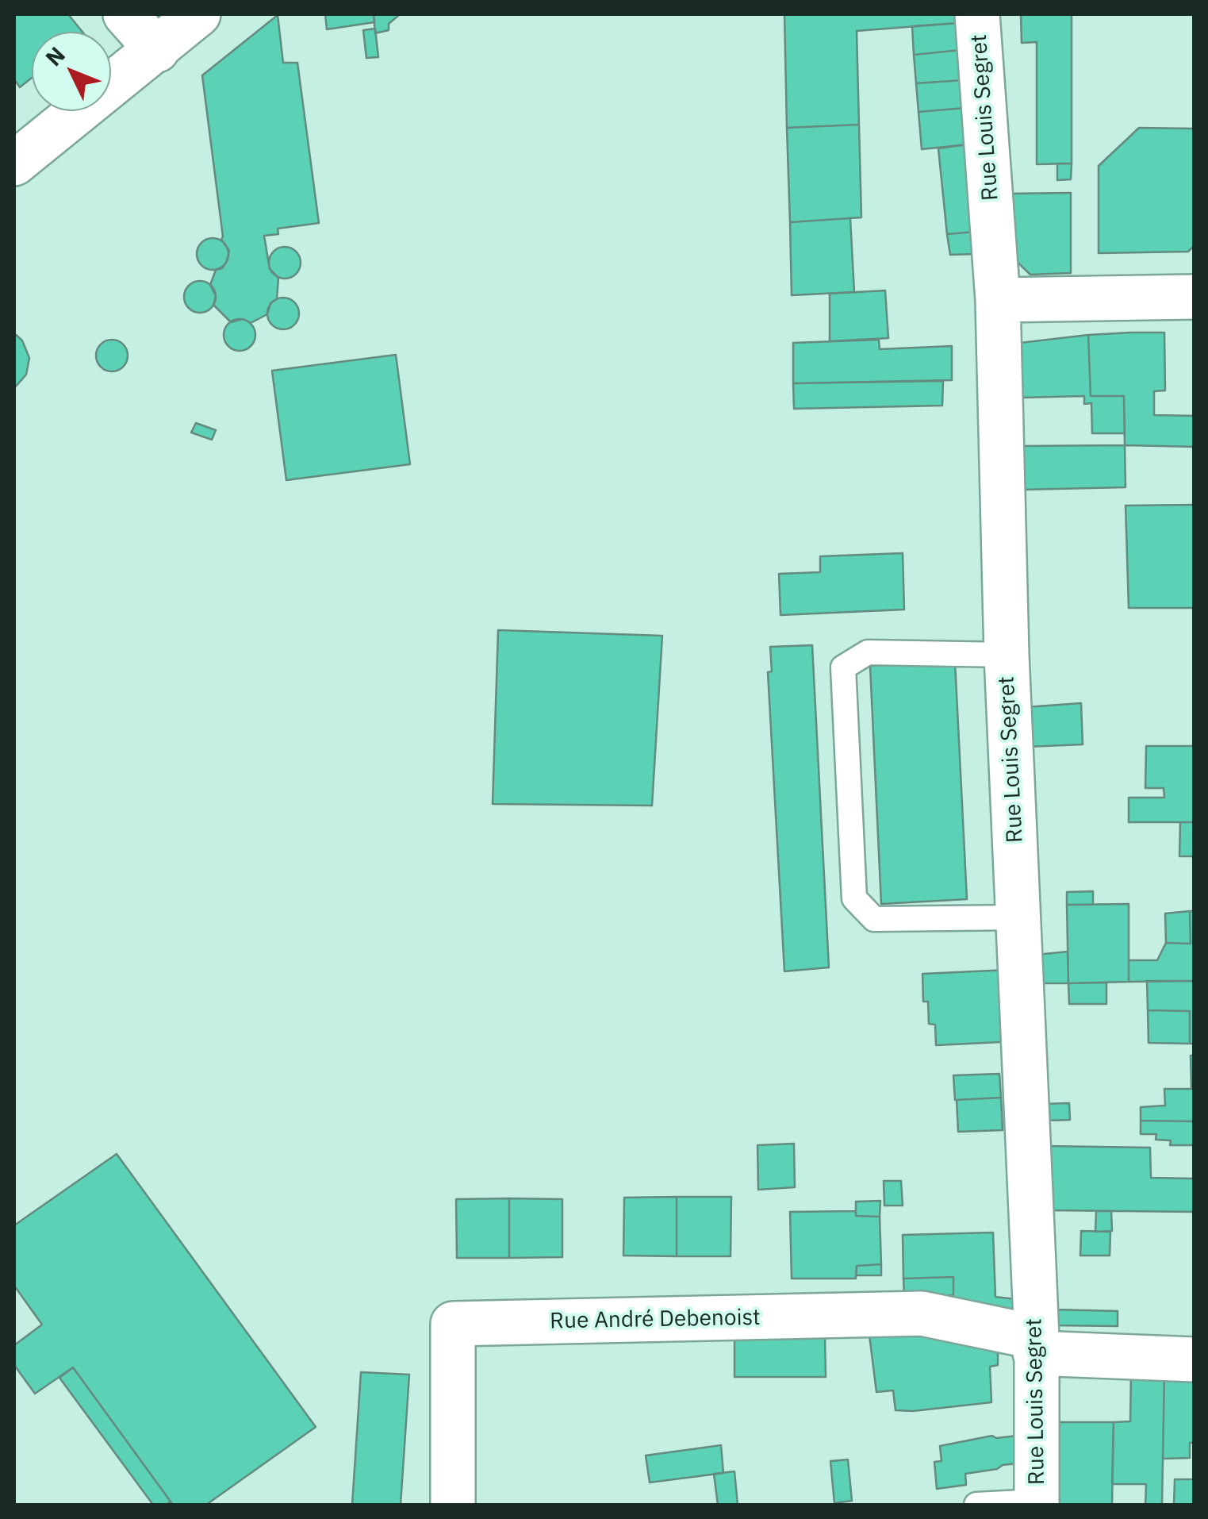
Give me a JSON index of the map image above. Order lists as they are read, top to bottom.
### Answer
{
  "streets": {
    "street": ["Rue Louis Segret", "Rue André Debenoist"]
  },
  "crossings": [
    ["Rue Louis Segret", "Rue André Debenoist"]
  ],
  "north": "top left"
}
